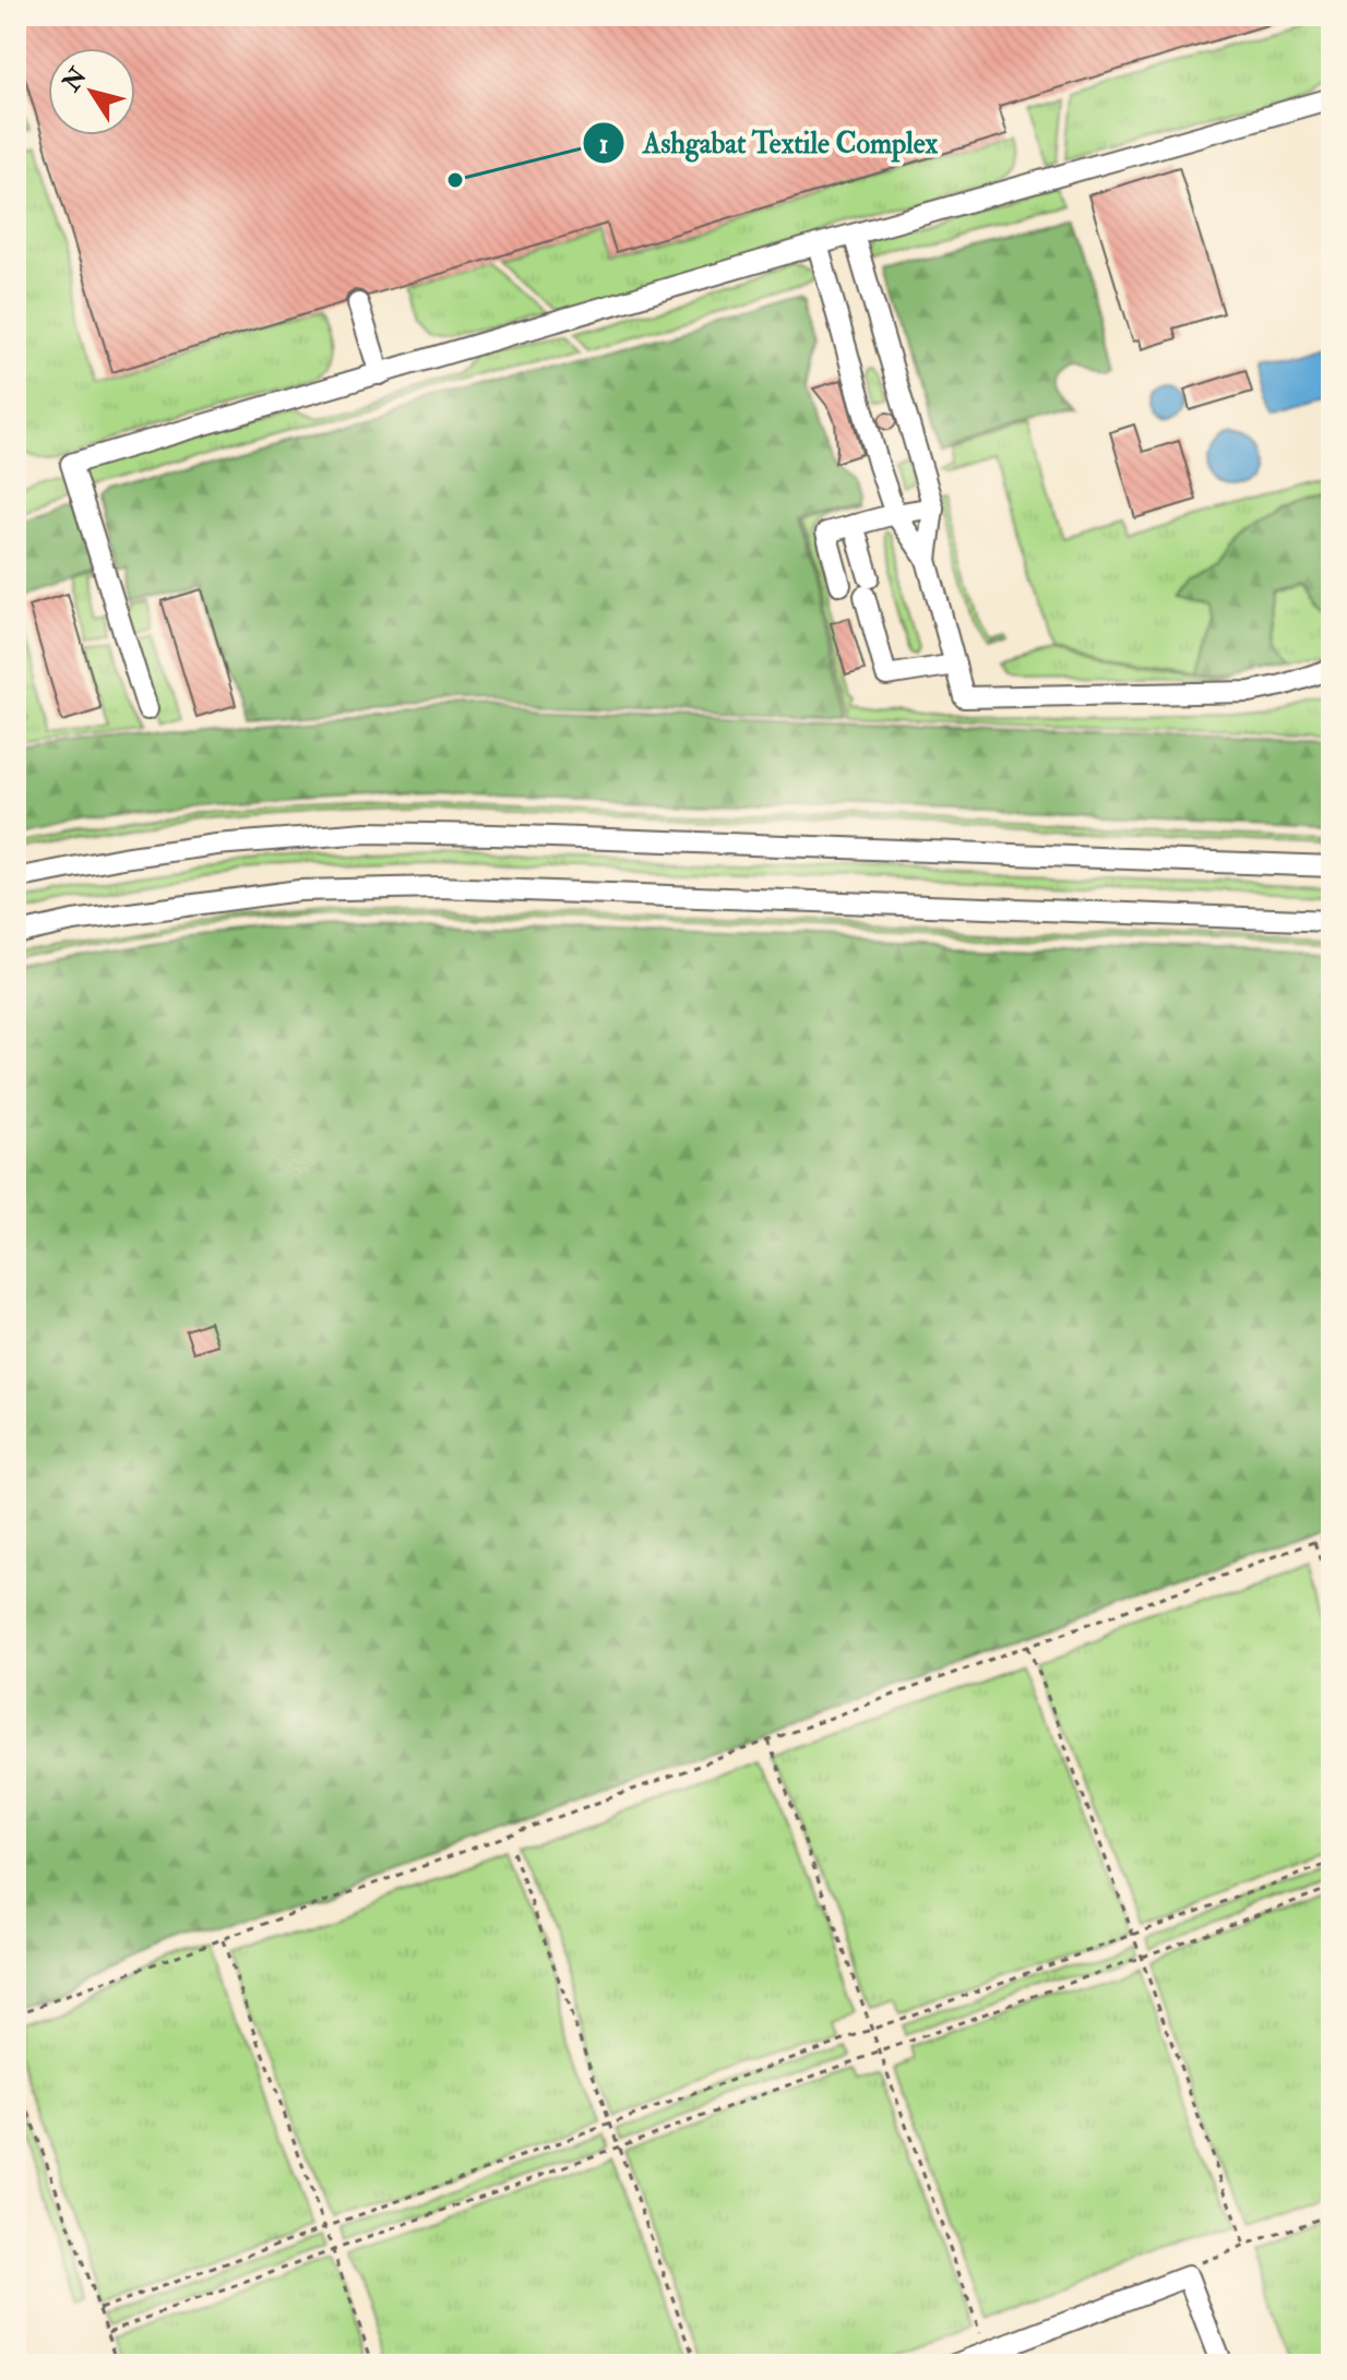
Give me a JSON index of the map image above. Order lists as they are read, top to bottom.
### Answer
{
  "places": ["Ashgabat Textile Complex"],
  "north": "top left"
}
